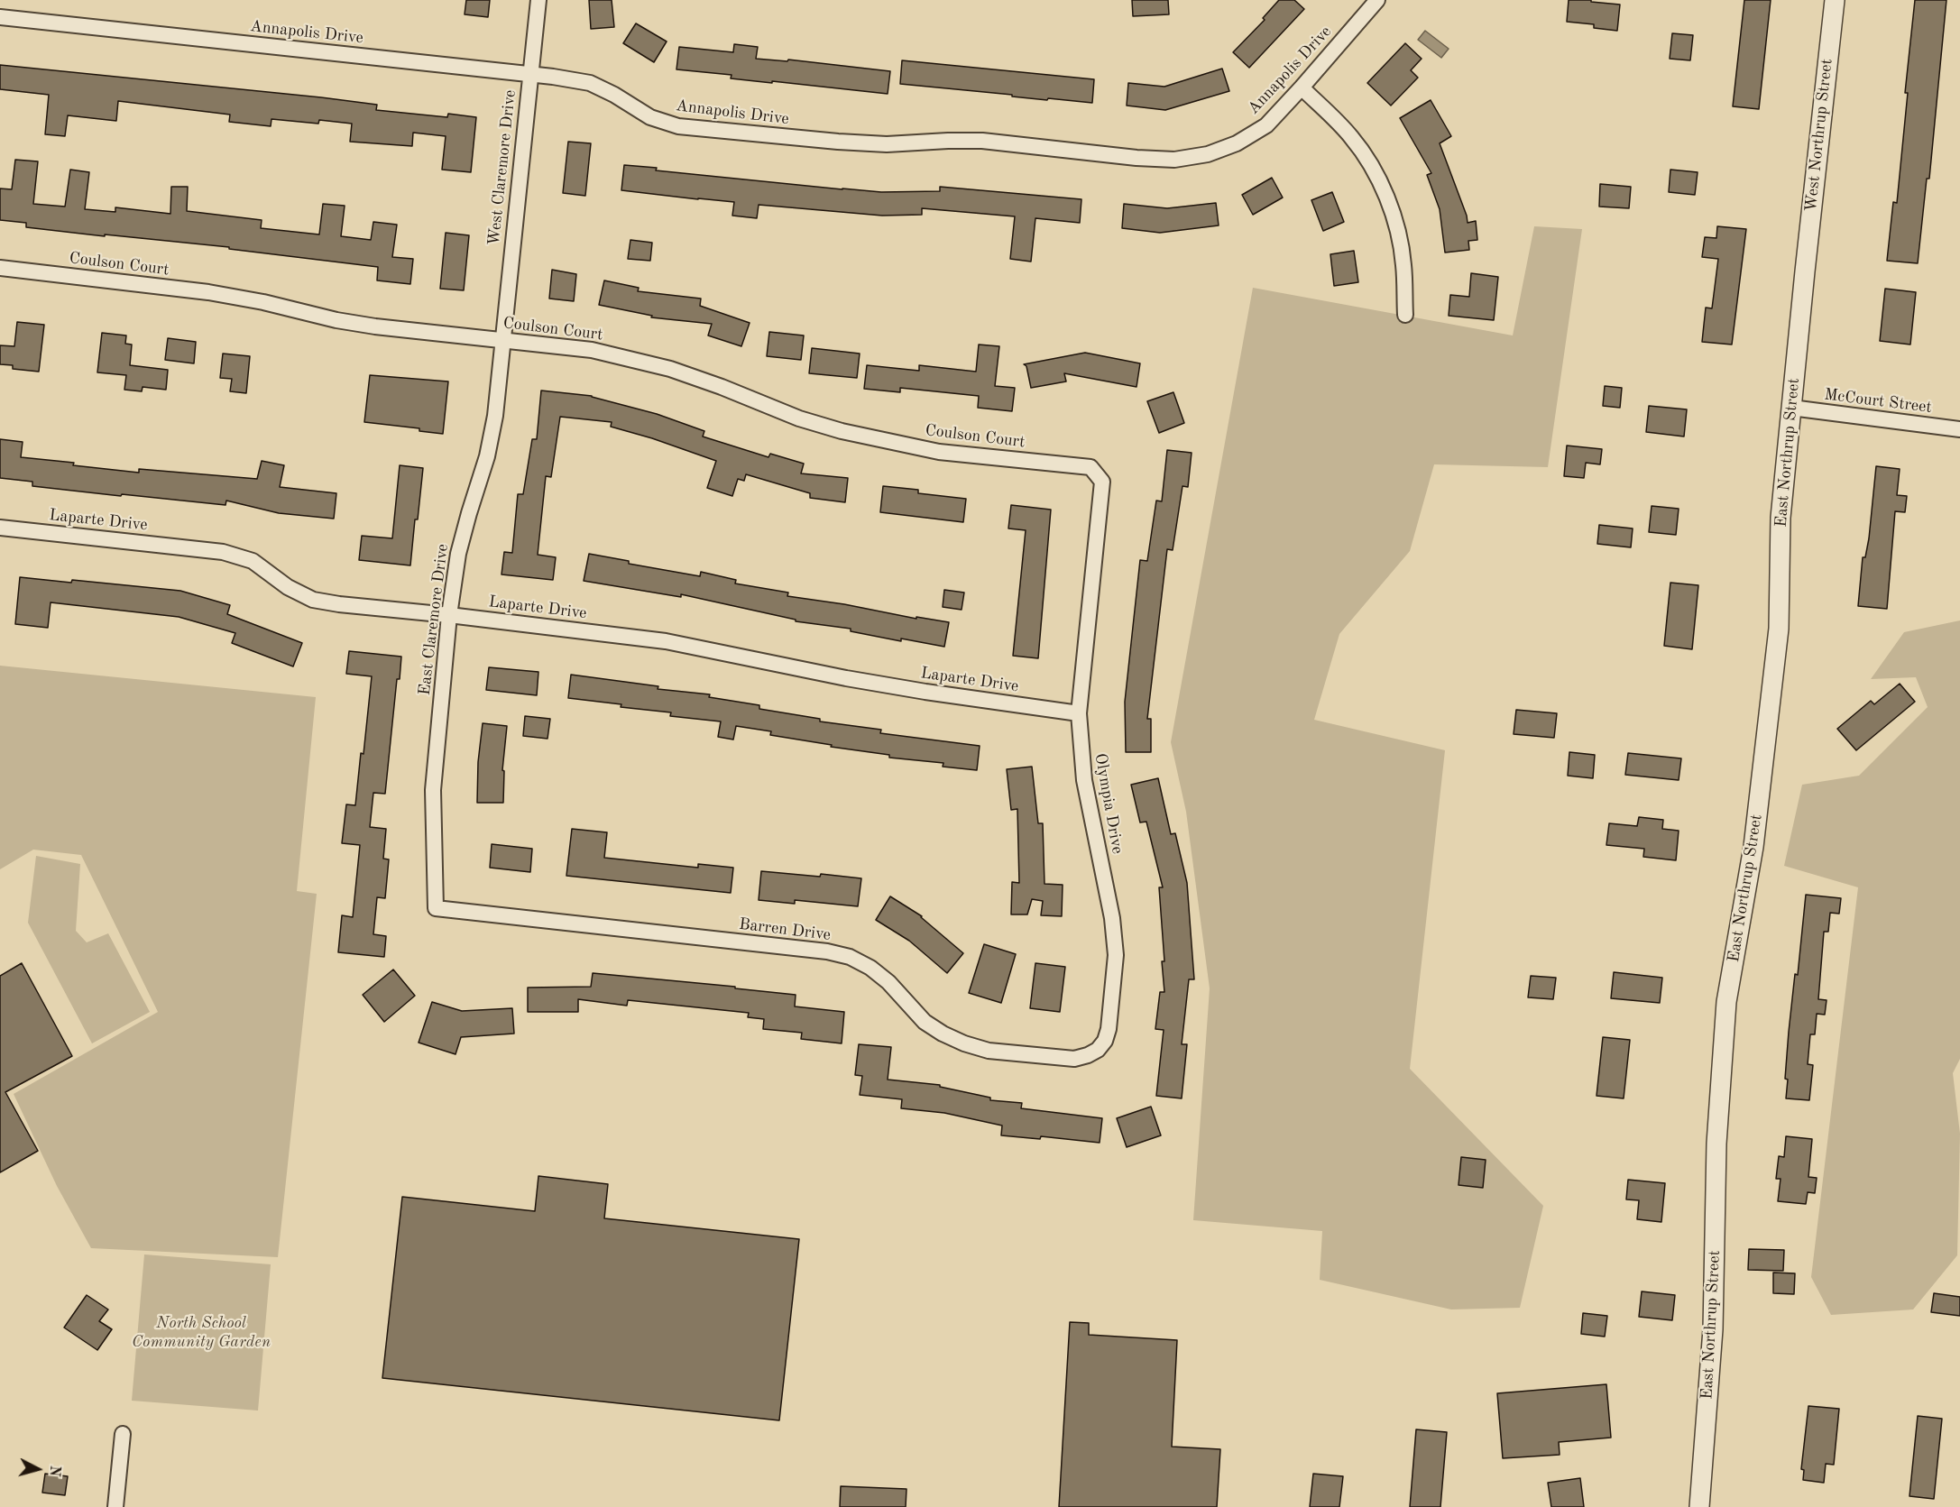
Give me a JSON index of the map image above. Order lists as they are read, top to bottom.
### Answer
{
  "streets": {
    "street": [
      "Annapolis Drive",
      "West Northrup Street",
      "West Claremore Drive",
      "Coulson Court",
      "McCourt Street",
      "East Northrup Street",
      "Laparte Drive",
      "East Claremore Drive",
      "Olympia Drive",
      "Barren Drive"
    ]
  },
  "crossings": [
    ["Annapolis Drive", "West Claremore Drive"],
    ["West Northrup Street", "East Northrup Street"],
    ["West Claremore Drive", "Coulson Court"],
    ["West Claremore Drive", "East Claremore Drive"],
    ["Coulson Court", "East Claremore Drive"],
    ["Coulson Court", "Olympia Drive"],
    ["McCourt Street", "East Northrup Street"],
    ["Laparte Drive", "East Claremore Drive"],
    ["Laparte Drive", "Olympia Drive"],
    ["East Claremore Drive", "Barren Drive"],
    ["Olympia Drive", "Barren Drive"]
  ],
  "parks": ["North School Community Garden"],
  "north": "right"
}
